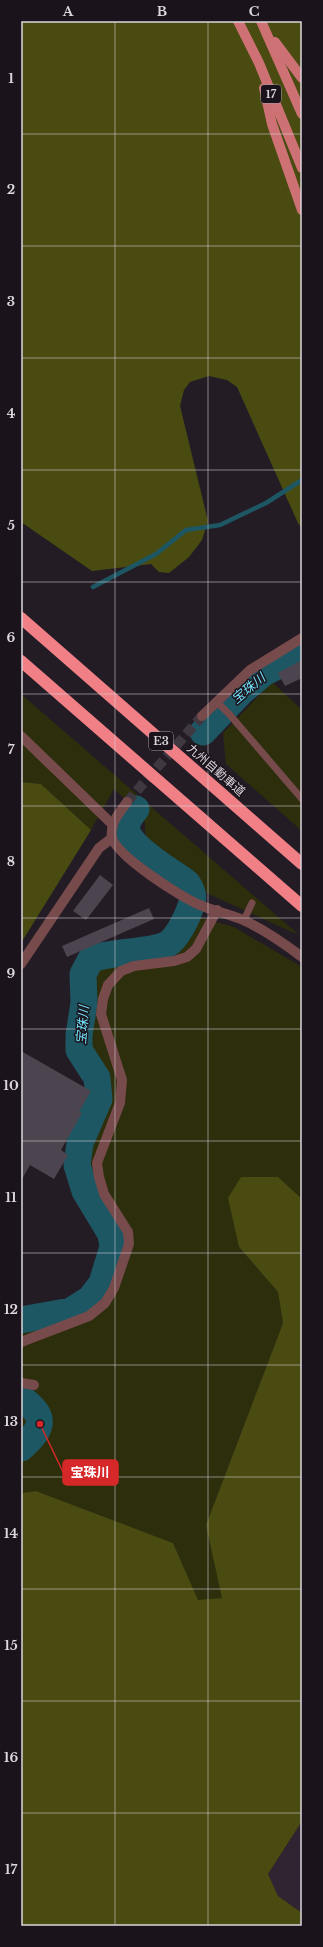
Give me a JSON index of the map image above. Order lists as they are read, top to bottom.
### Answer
{
  "streets": {
    "highway": ["E3", "九州自動車道"],
    "main road": ["17"]
  },
  "water": ["宝珠川"],
  "places": ["宝珠川"],
  "grid": {
    "columns": ["A", "B", "C"],
    "rows": [
      "1",
      "2",
      "3",
      "4",
      "5",
      "6",
      "7",
      "8",
      "9",
      "10",
      "11",
      "12",
      "13",
      "14",
      "15",
      "16",
      "17"
    ]
  }
}
